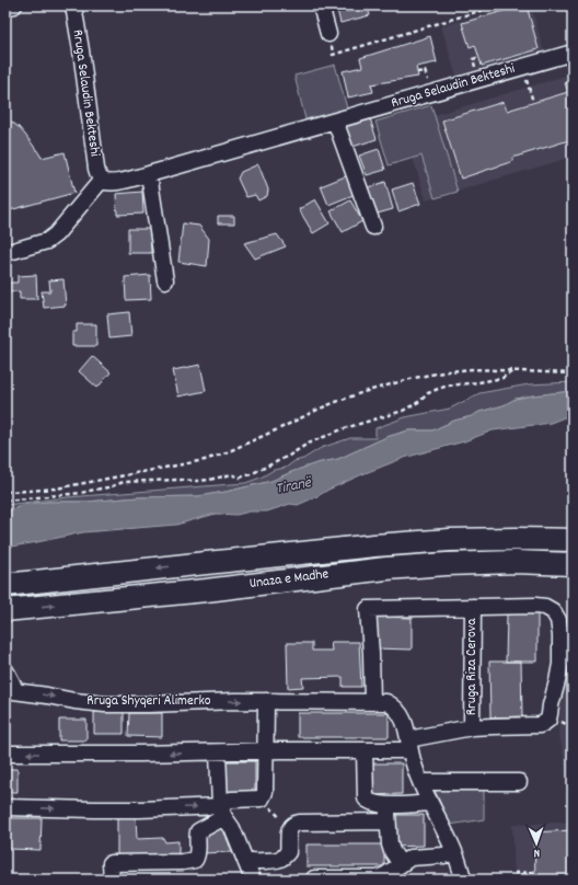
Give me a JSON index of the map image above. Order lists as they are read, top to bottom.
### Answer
{
  "streets": {
    "highway": ["Unaza e Madhe"],
    "street": ["Rruga Selaudin Bekteshi", "Rruga Riza Cerova", "Rruga Shyqeri Alimerko"]
  },
  "crossings": [
    ["Rruga Riza Cerova", "Rruga Shyqeri Alimerko"]
  ],
  "water": ["Tiranë"],
  "north": "bottom"
}
